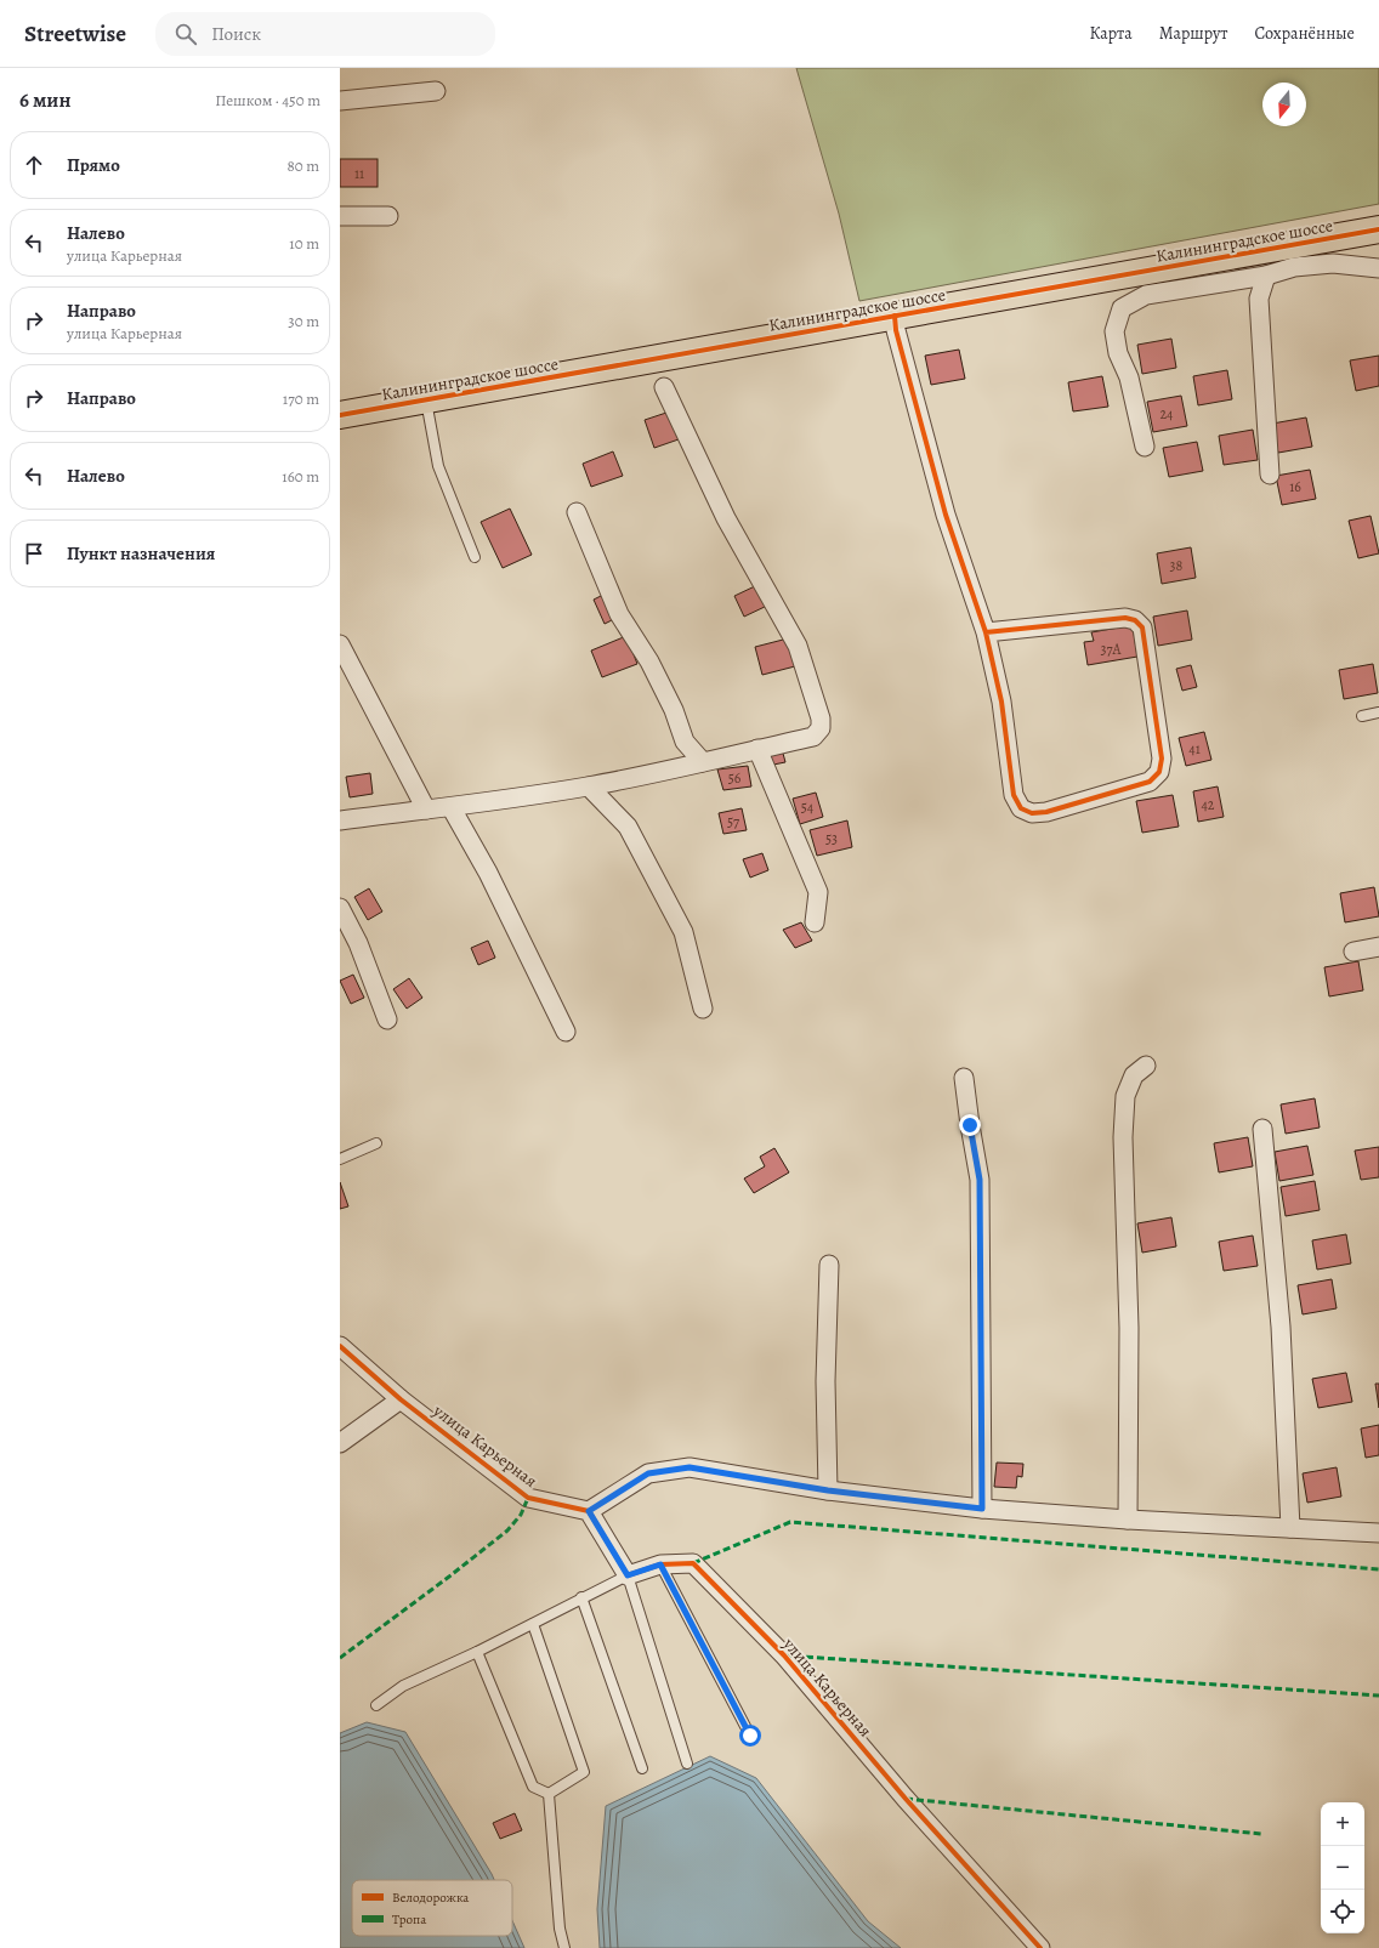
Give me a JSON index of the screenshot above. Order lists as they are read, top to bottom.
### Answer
{
  "streets": {
    "main road": ["Калининградское шоссе"],
    "street": ["улица Карьерная"]
  },
  "house_numbers": [
    "11",
    "24",
    "16",
    "38",
    "37А",
    "41",
    "56",
    "42",
    "54",
    "57",
    "53"
  ],
  "legend": ["Велодорожка", "Тропа"],
  "north": "bottom",
  "page": {
    "header": "Streetwise",
    "search": "Поиск",
    "nav": ["Карта", "Маршрут", "Сохранённые"],
    "heading": ["6 мин", "Пешком · 450 m"],
    "list": [
      ["Прямо", "80 m"],
      ["Налево", "улица Карьерная", "10 m"],
      ["Направо", "улица Карьерная", "30 m"],
      ["Направо", "170 m"],
      ["Налево", "160 m"],
      "Пункт назначения"
    ],
    "map_buttons": ["+", "−"]
  }
}
